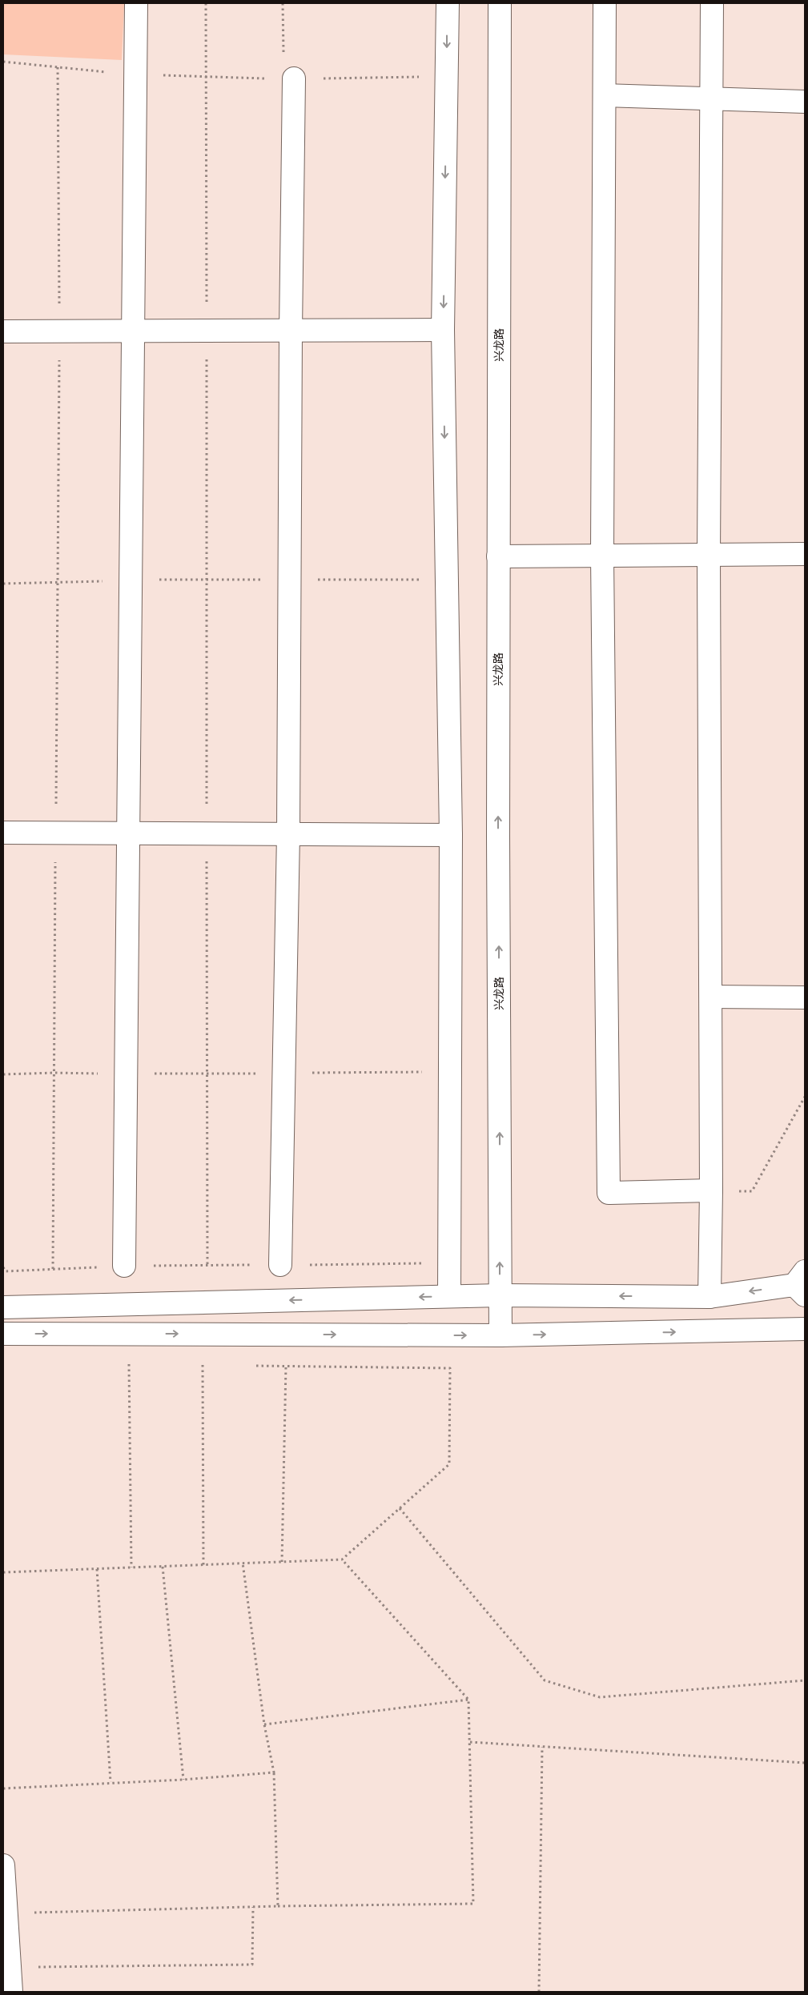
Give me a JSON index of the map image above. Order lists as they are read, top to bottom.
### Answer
{
  "streets": {
    "street": ["兴龙路"]
  }
}
